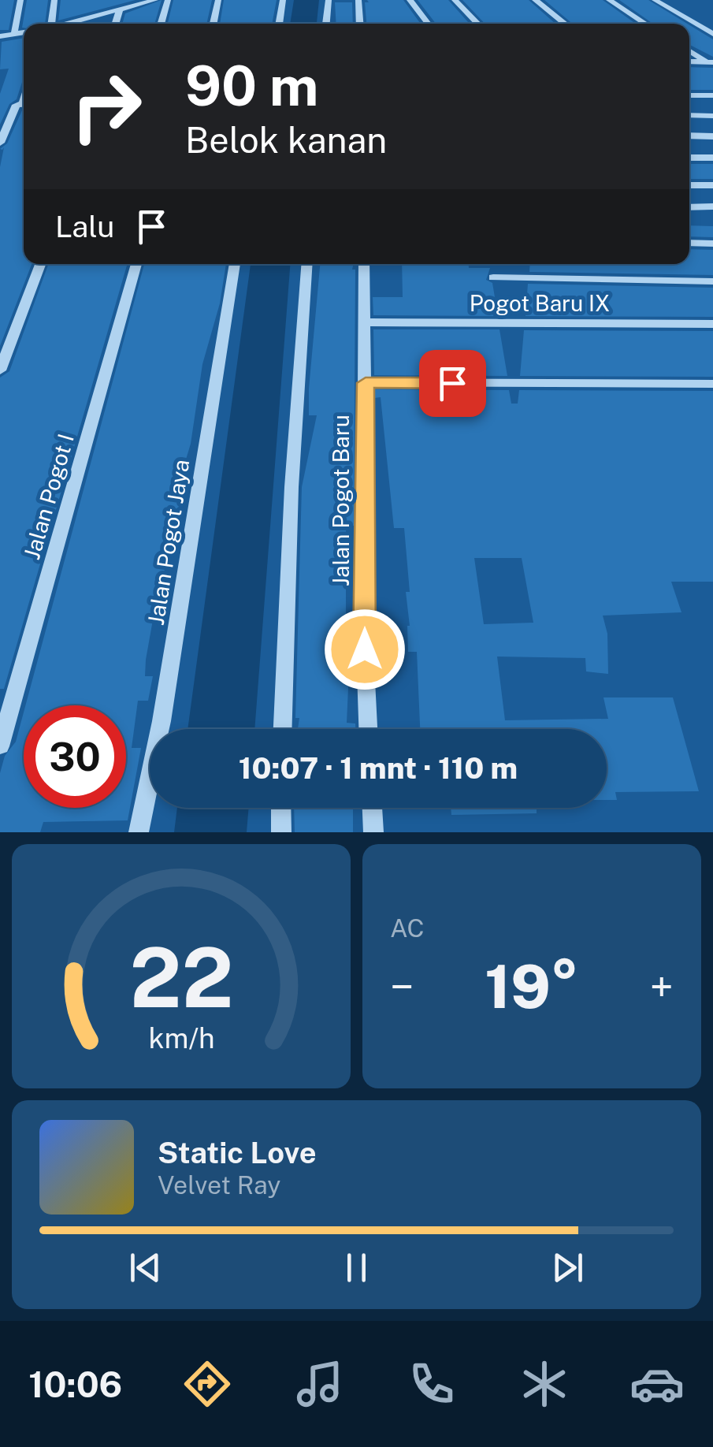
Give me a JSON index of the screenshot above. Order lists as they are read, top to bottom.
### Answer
{
  "streets": {
    "street": [
      "Pogot Baru IX",
      "Jalan Pogot I",
      "Jalan Pogot Baru",
      "Jalan Pogot Jaya"
    ]
  },
  "crossings": [
    ["Pogot Baru IX", "Jalan Pogot Baru"]
  ],
  "page": {
    "turn": ["90 m", "Belok kanan"],
    "then": "Lalu",
    "limit": "30",
    "trip": "10:07 · 1 mnt · 110 m",
    "tile": "AC",
    "heat": ["−", "19°", "+"],
    "song": ["Static Love", "Velvet Ray"],
    "tabs": "10:06",
    "gauge": ["22", "km/h"]
  }
}
